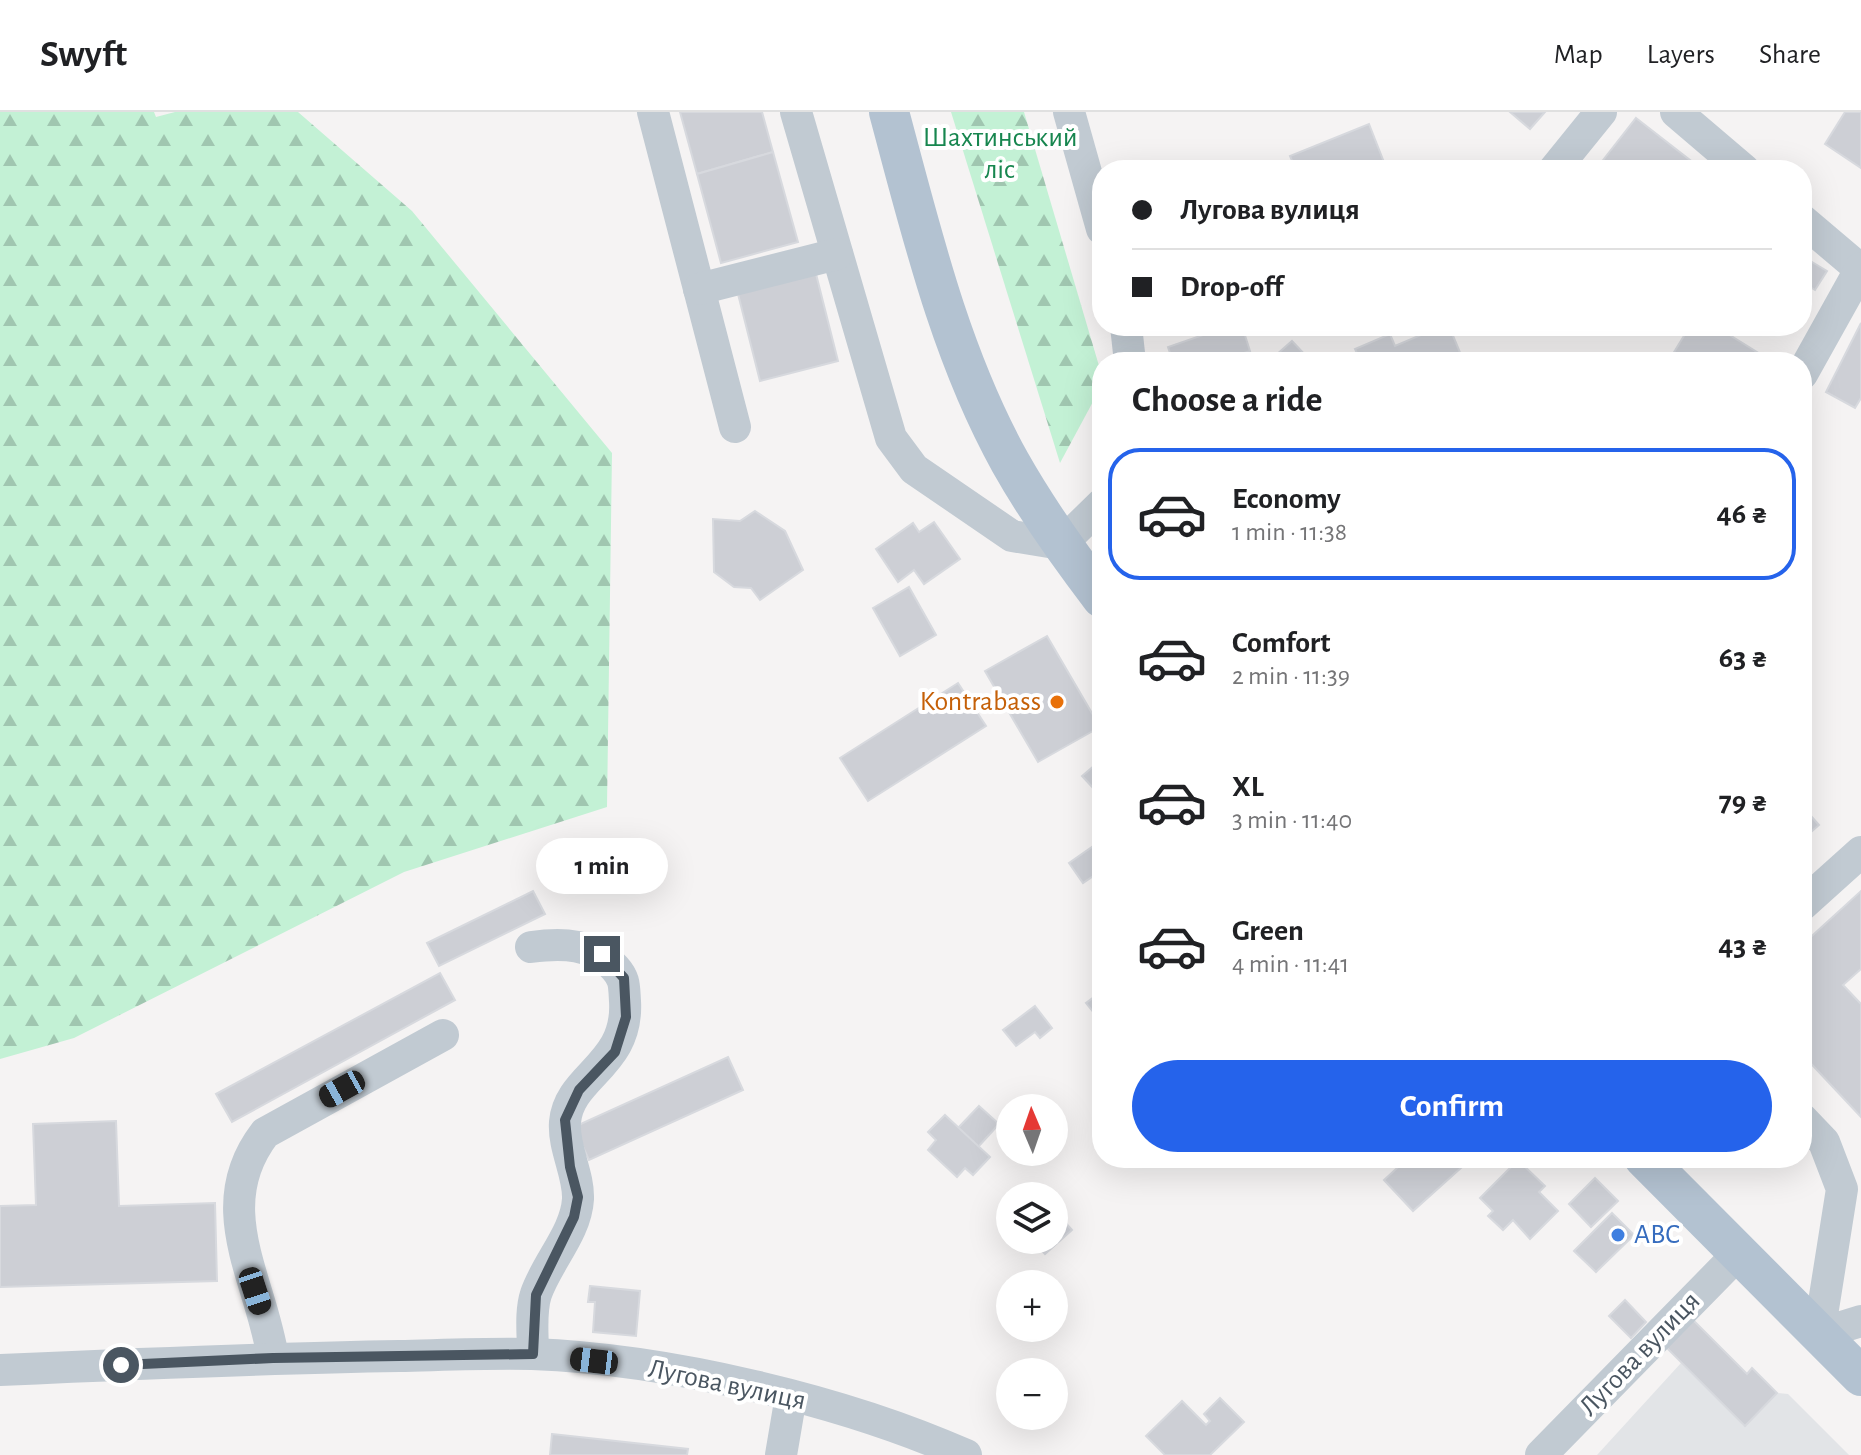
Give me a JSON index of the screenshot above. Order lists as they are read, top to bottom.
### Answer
{
  "streets": {
    "street": ["Лугова вулиця"]
  },
  "parks": ["Шахтинський ліс"],
  "places": ["Kontrabass", "ABC"],
  "north": "top",
  "page": {
    "header": "Swyft",
    "nav": ["Map", "Layers", "Share"],
    "banner": ["Лугова вулиця", "Drop-off"],
    "heading": "Choose a ride",
    "list": [
      {
        "name": "Economy",
        "note": "1 min · 11:38",
        "value": "46 ₴"
      },
      {
        "name": "Comfort",
        "note": "2 min · 11:39",
        "value": "63 ₴"
      },
      {
        "name": "XL",
        "note": "3 min · 11:40",
        "value": "79 ₴"
      },
      {
        "name": "Green",
        "note": "4 min · 11:41",
        "value": "43 ₴"
      }
    ],
    "bubble": "1 min",
    "buttons": "Confirm",
    "map_buttons": ["+", "−"]
  }
}
